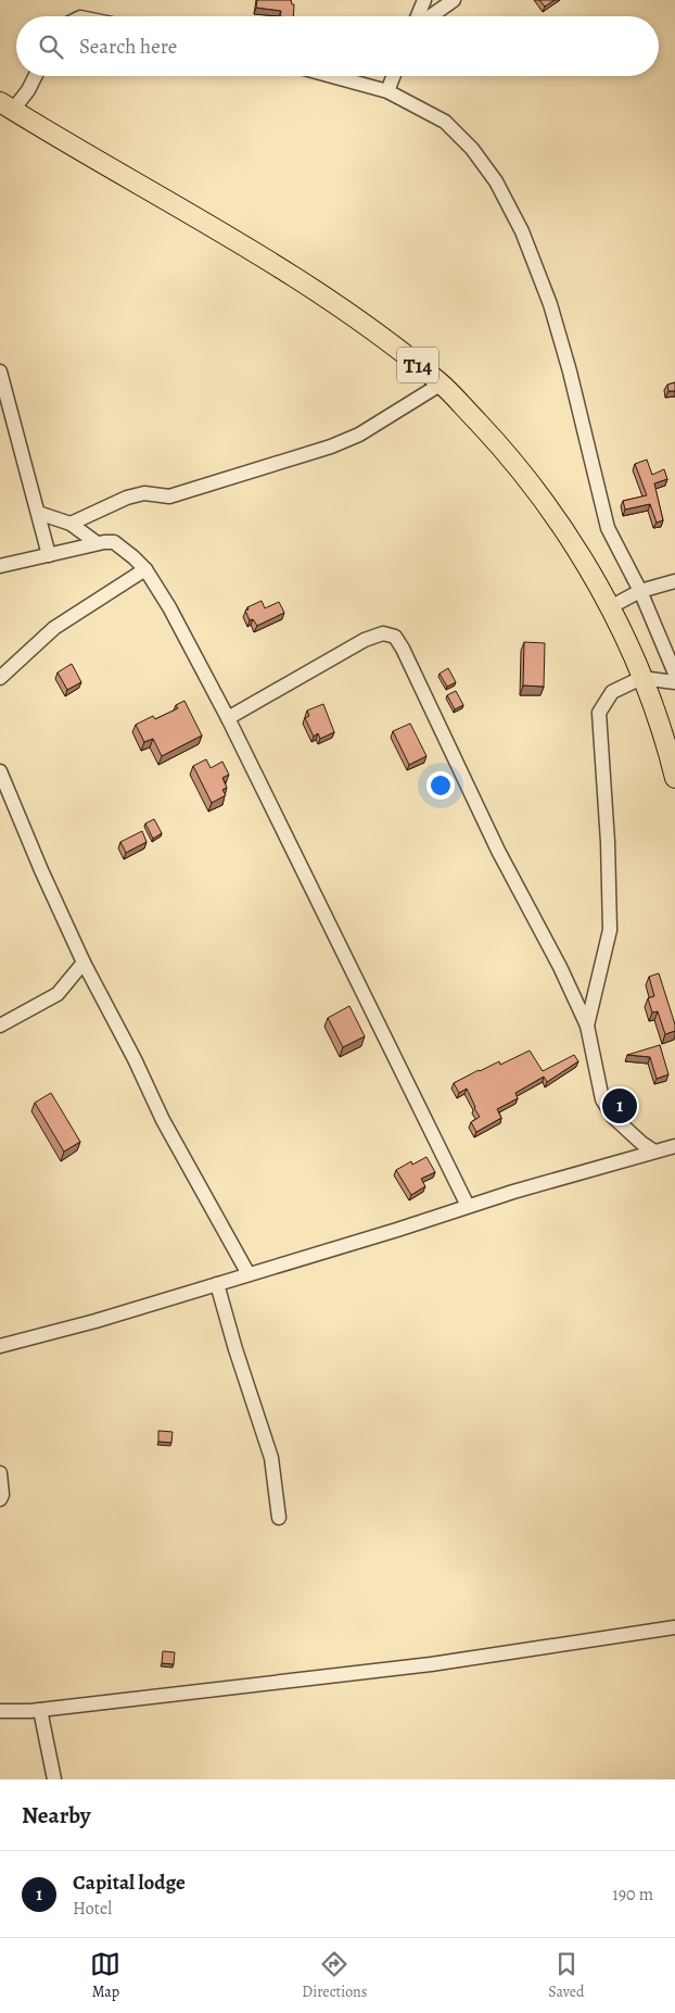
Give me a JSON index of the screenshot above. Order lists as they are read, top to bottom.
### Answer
{
  "streets": {
    "highway": ["T14"]
  },
  "page": {
    "search": "Search here",
    "pins": "1",
    "heading": "Nearby",
    "list": [
      {
        "mark": "1",
        "name": "Capital lodge",
        "note": "Hotel",
        "value": "190 m"
      }
    ],
    "nav": ["Map", "Directions", "Saved"]
  }
}
